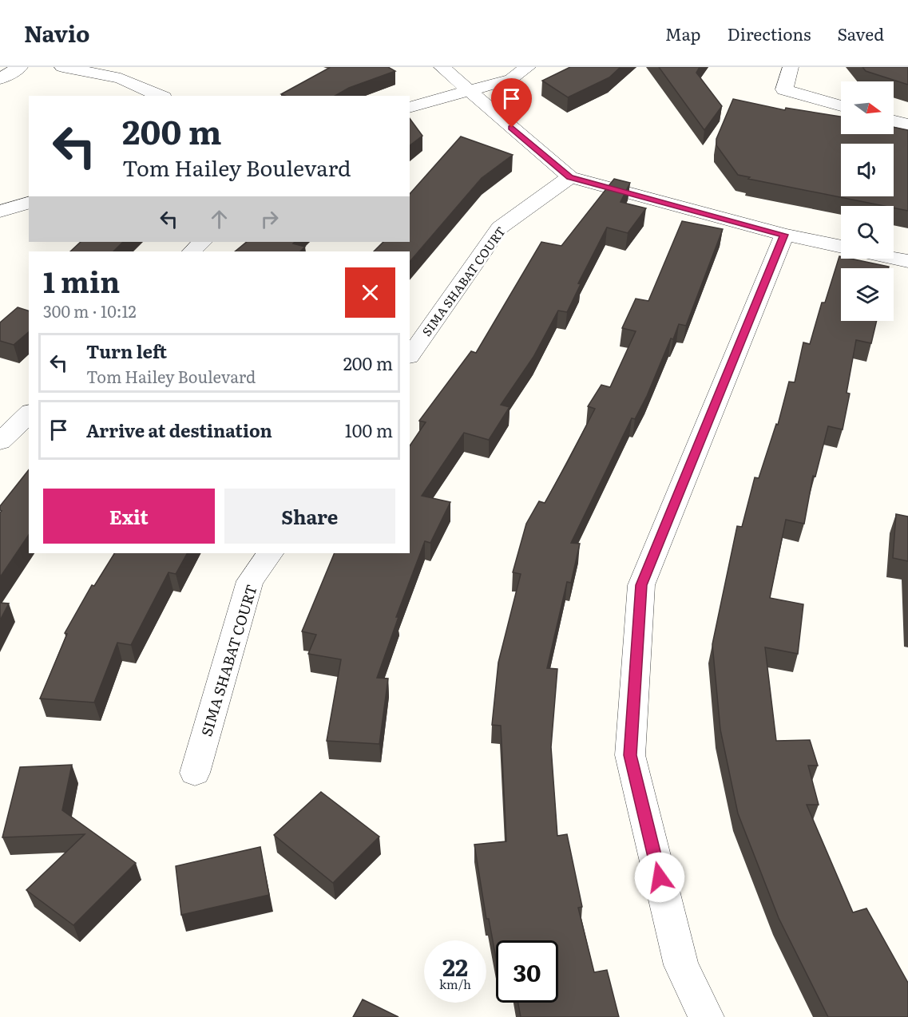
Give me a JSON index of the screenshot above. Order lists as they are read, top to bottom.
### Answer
{
  "streets": {
    "street": ["SIMA SHABAT COURT"]
  },
  "north": "right",
  "page": {
    "header": "Navio",
    "nav": ["Map", "Directions", "Saved"],
    "turn": ["200 m", "Tom Hailey Boulevard"],
    "heading": ["1 min", "300 m · 10:12"],
    "list": [
      {
        "name": "Turn left",
        "note": "Tom Hailey Boulevard",
        "value": "200 m"
      },
      {
        "name": "Arrive at destination",
        "value": "100 m"
      }
    ],
    "buttons": ["Exit", "Share"],
    "speed": "22 km/h",
    "limit": "30"
  }
}
